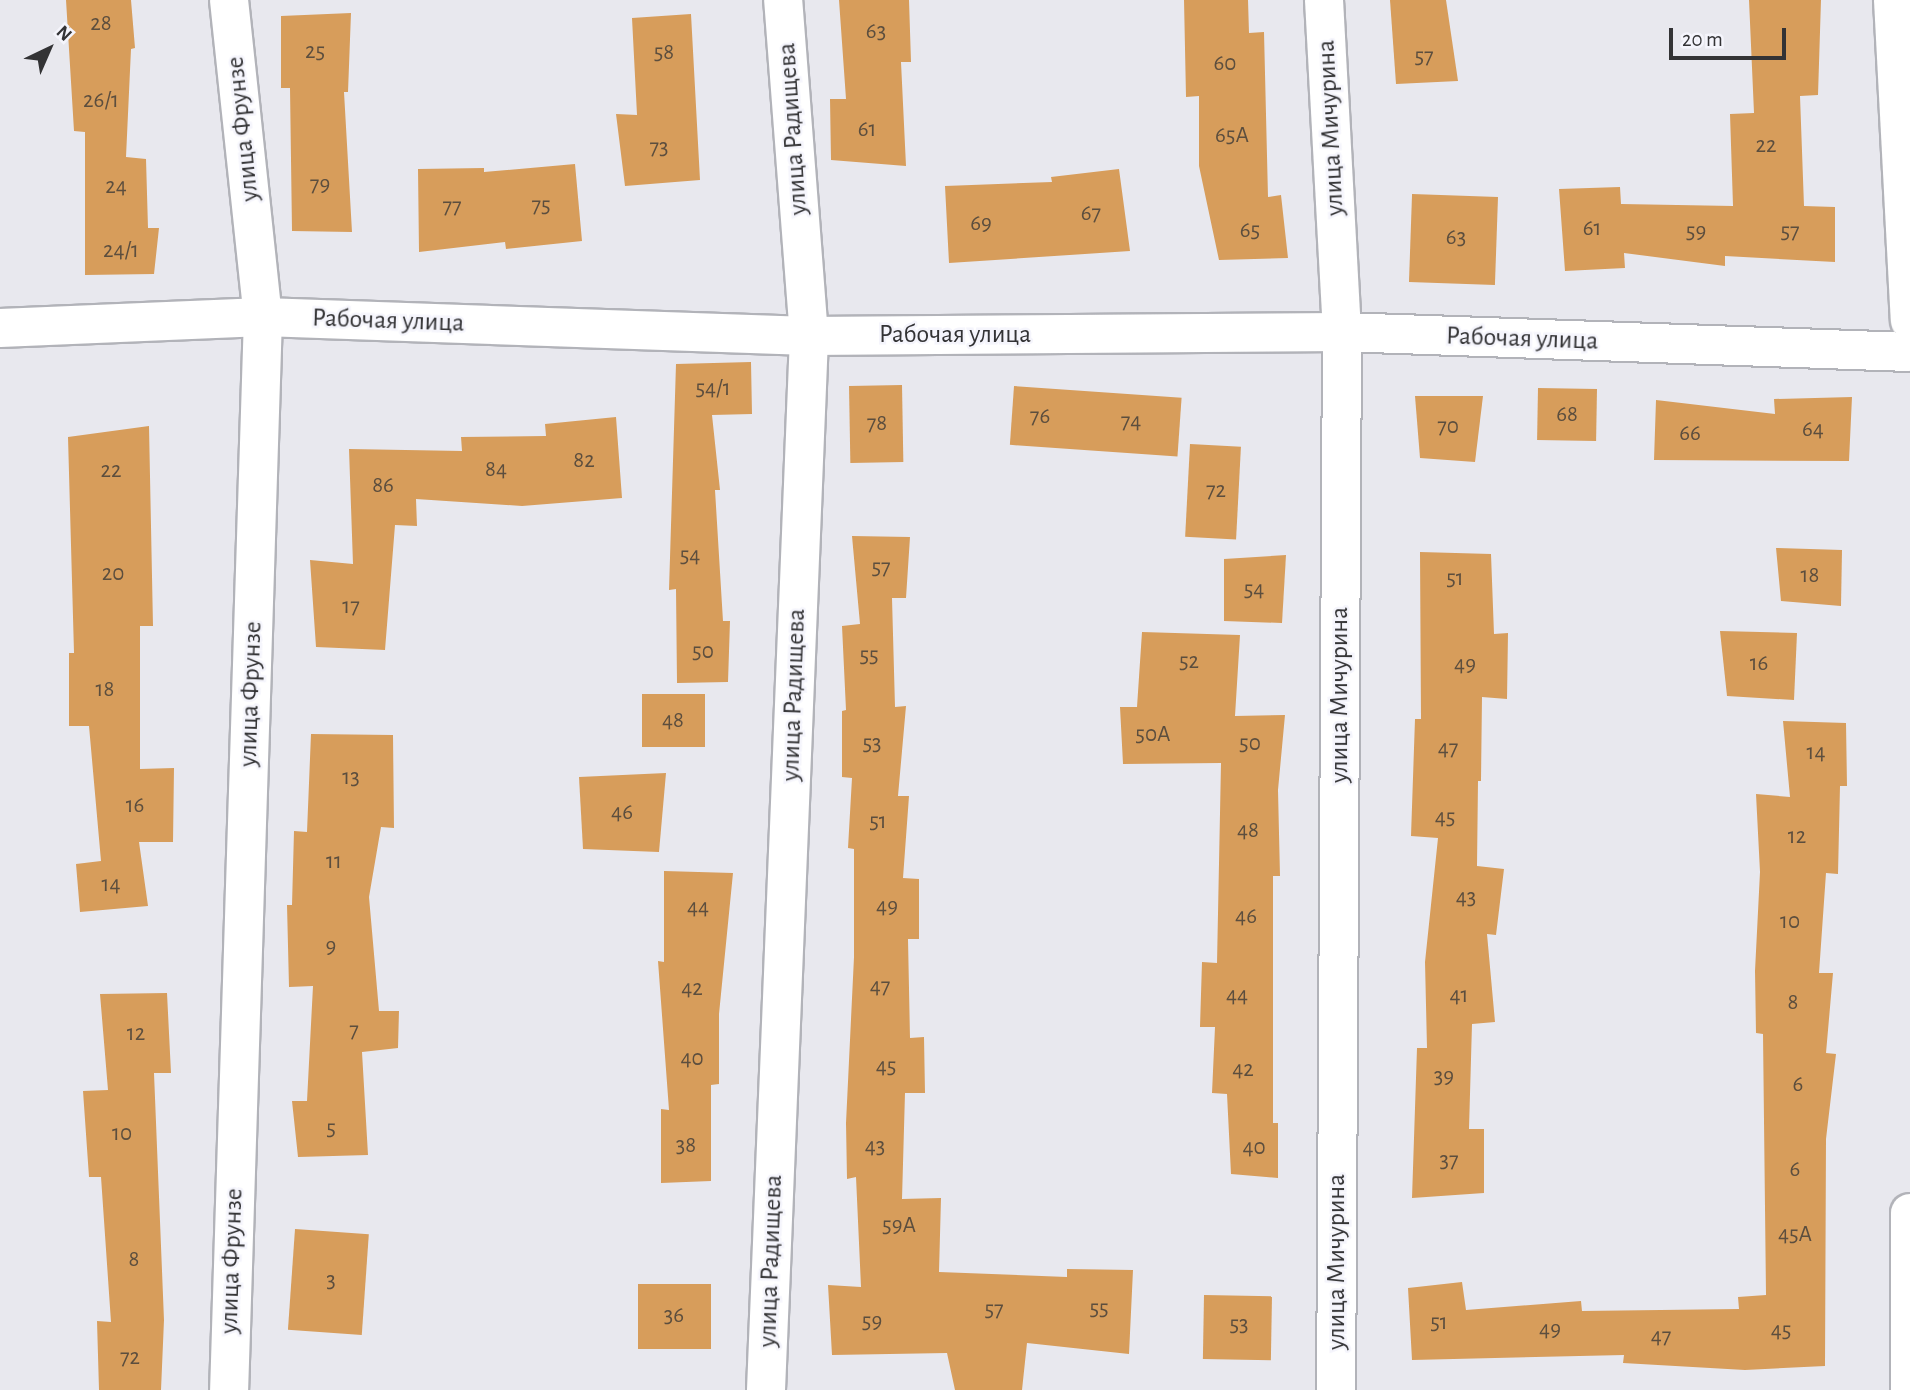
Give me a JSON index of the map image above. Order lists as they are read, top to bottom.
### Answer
{
  "streets": {
    "street": [
      "улица Мичурина",
      "улица Фрунзе",
      "улица Радищева",
      "Рабочая улица"
    ]
  },
  "crossings": [
    ["улица Мичурина", "Рабочая улица"],
    ["улица Фрунзе", "Рабочая улица"],
    ["улица Радищева", "Рабочая улица"]
  ],
  "house_numbers": [
    "28",
    "63",
    "25",
    "58",
    "57",
    "60",
    "26/1",
    "61",
    "65А",
    "22",
    "73",
    "79",
    "24",
    "75",
    "77",
    "67",
    "69",
    "61",
    "65",
    "59",
    "57",
    "63",
    "24/1",
    "54/1",
    "68",
    "76",
    "74",
    "78",
    "70",
    "64",
    "66",
    "82",
    "84",
    "22",
    "86",
    "72",
    "54",
    "57",
    "20",
    "18",
    "51",
    "54",
    "17",
    "50",
    "55",
    "52",
    "16",
    "49",
    "18",
    "48",
    "50А",
    "53",
    "50",
    "47",
    "14",
    "13",
    "16",
    "46",
    "45",
    "51",
    "48",
    "12",
    "11",
    "14",
    "43",
    "49",
    "44",
    "46",
    "10",
    "9",
    "47",
    "42",
    "44",
    "41",
    "8",
    "7",
    "12",
    "40",
    "45",
    "42",
    "39",
    "6",
    "5",
    "10",
    "38",
    "43",
    "40",
    "37",
    "6",
    "59А",
    "45А",
    "8",
    "3",
    "55",
    "57",
    "36",
    "59",
    "51",
    "53",
    "49",
    "45",
    "47",
    "72"
  ],
  "scale_bar": "20 m",
  "north": "top right"
}
